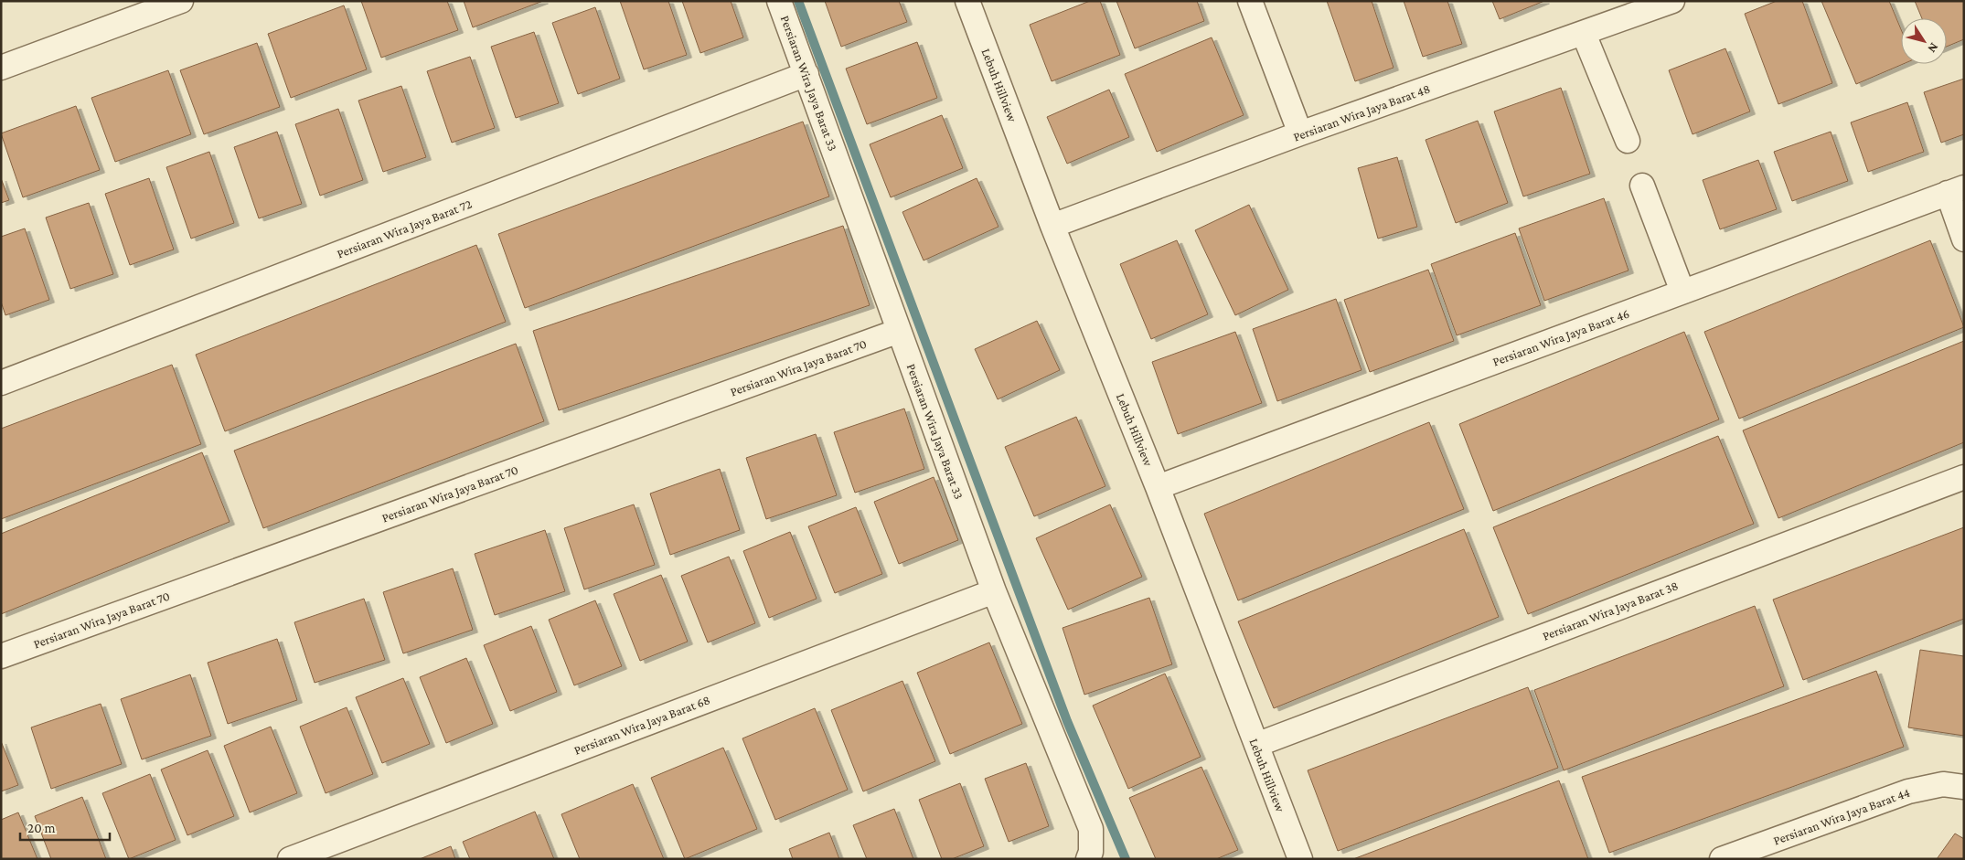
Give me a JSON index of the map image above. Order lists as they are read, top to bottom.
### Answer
{
  "streets": {
    "street": [
      "Persiaran Wira Jaya Barat 33",
      "Lebuh Hillview",
      "Persiaran Wira Jaya Barat 48",
      "Persiaran Wira Jaya Barat 72",
      "Persiaran Wira Jaya Barat 46",
      "Persiaran Wira Jaya Barat 70",
      "Persiaran Wira Jaya Barat 38",
      "Persiaran Wira Jaya Barat 68",
      "Persiaran Wira Jaya Barat 44"
    ]
  },
  "crossings": [
    ["Persiaran Wira Jaya Barat 33", "Persiaran Wira Jaya Barat 72"],
    ["Persiaran Wira Jaya Barat 33", "Persiaran Wira Jaya Barat 70"],
    ["Persiaran Wira Jaya Barat 33", "Persiaran Wira Jaya Barat 68"],
    ["Lebuh Hillview", "Persiaran Wira Jaya Barat 48"],
    ["Lebuh Hillview", "Persiaran Wira Jaya Barat 46"],
    ["Lebuh Hillview", "Persiaran Wira Jaya Barat 38"]
  ],
  "scale_bar": "20 m",
  "north": "bottom right"
}
